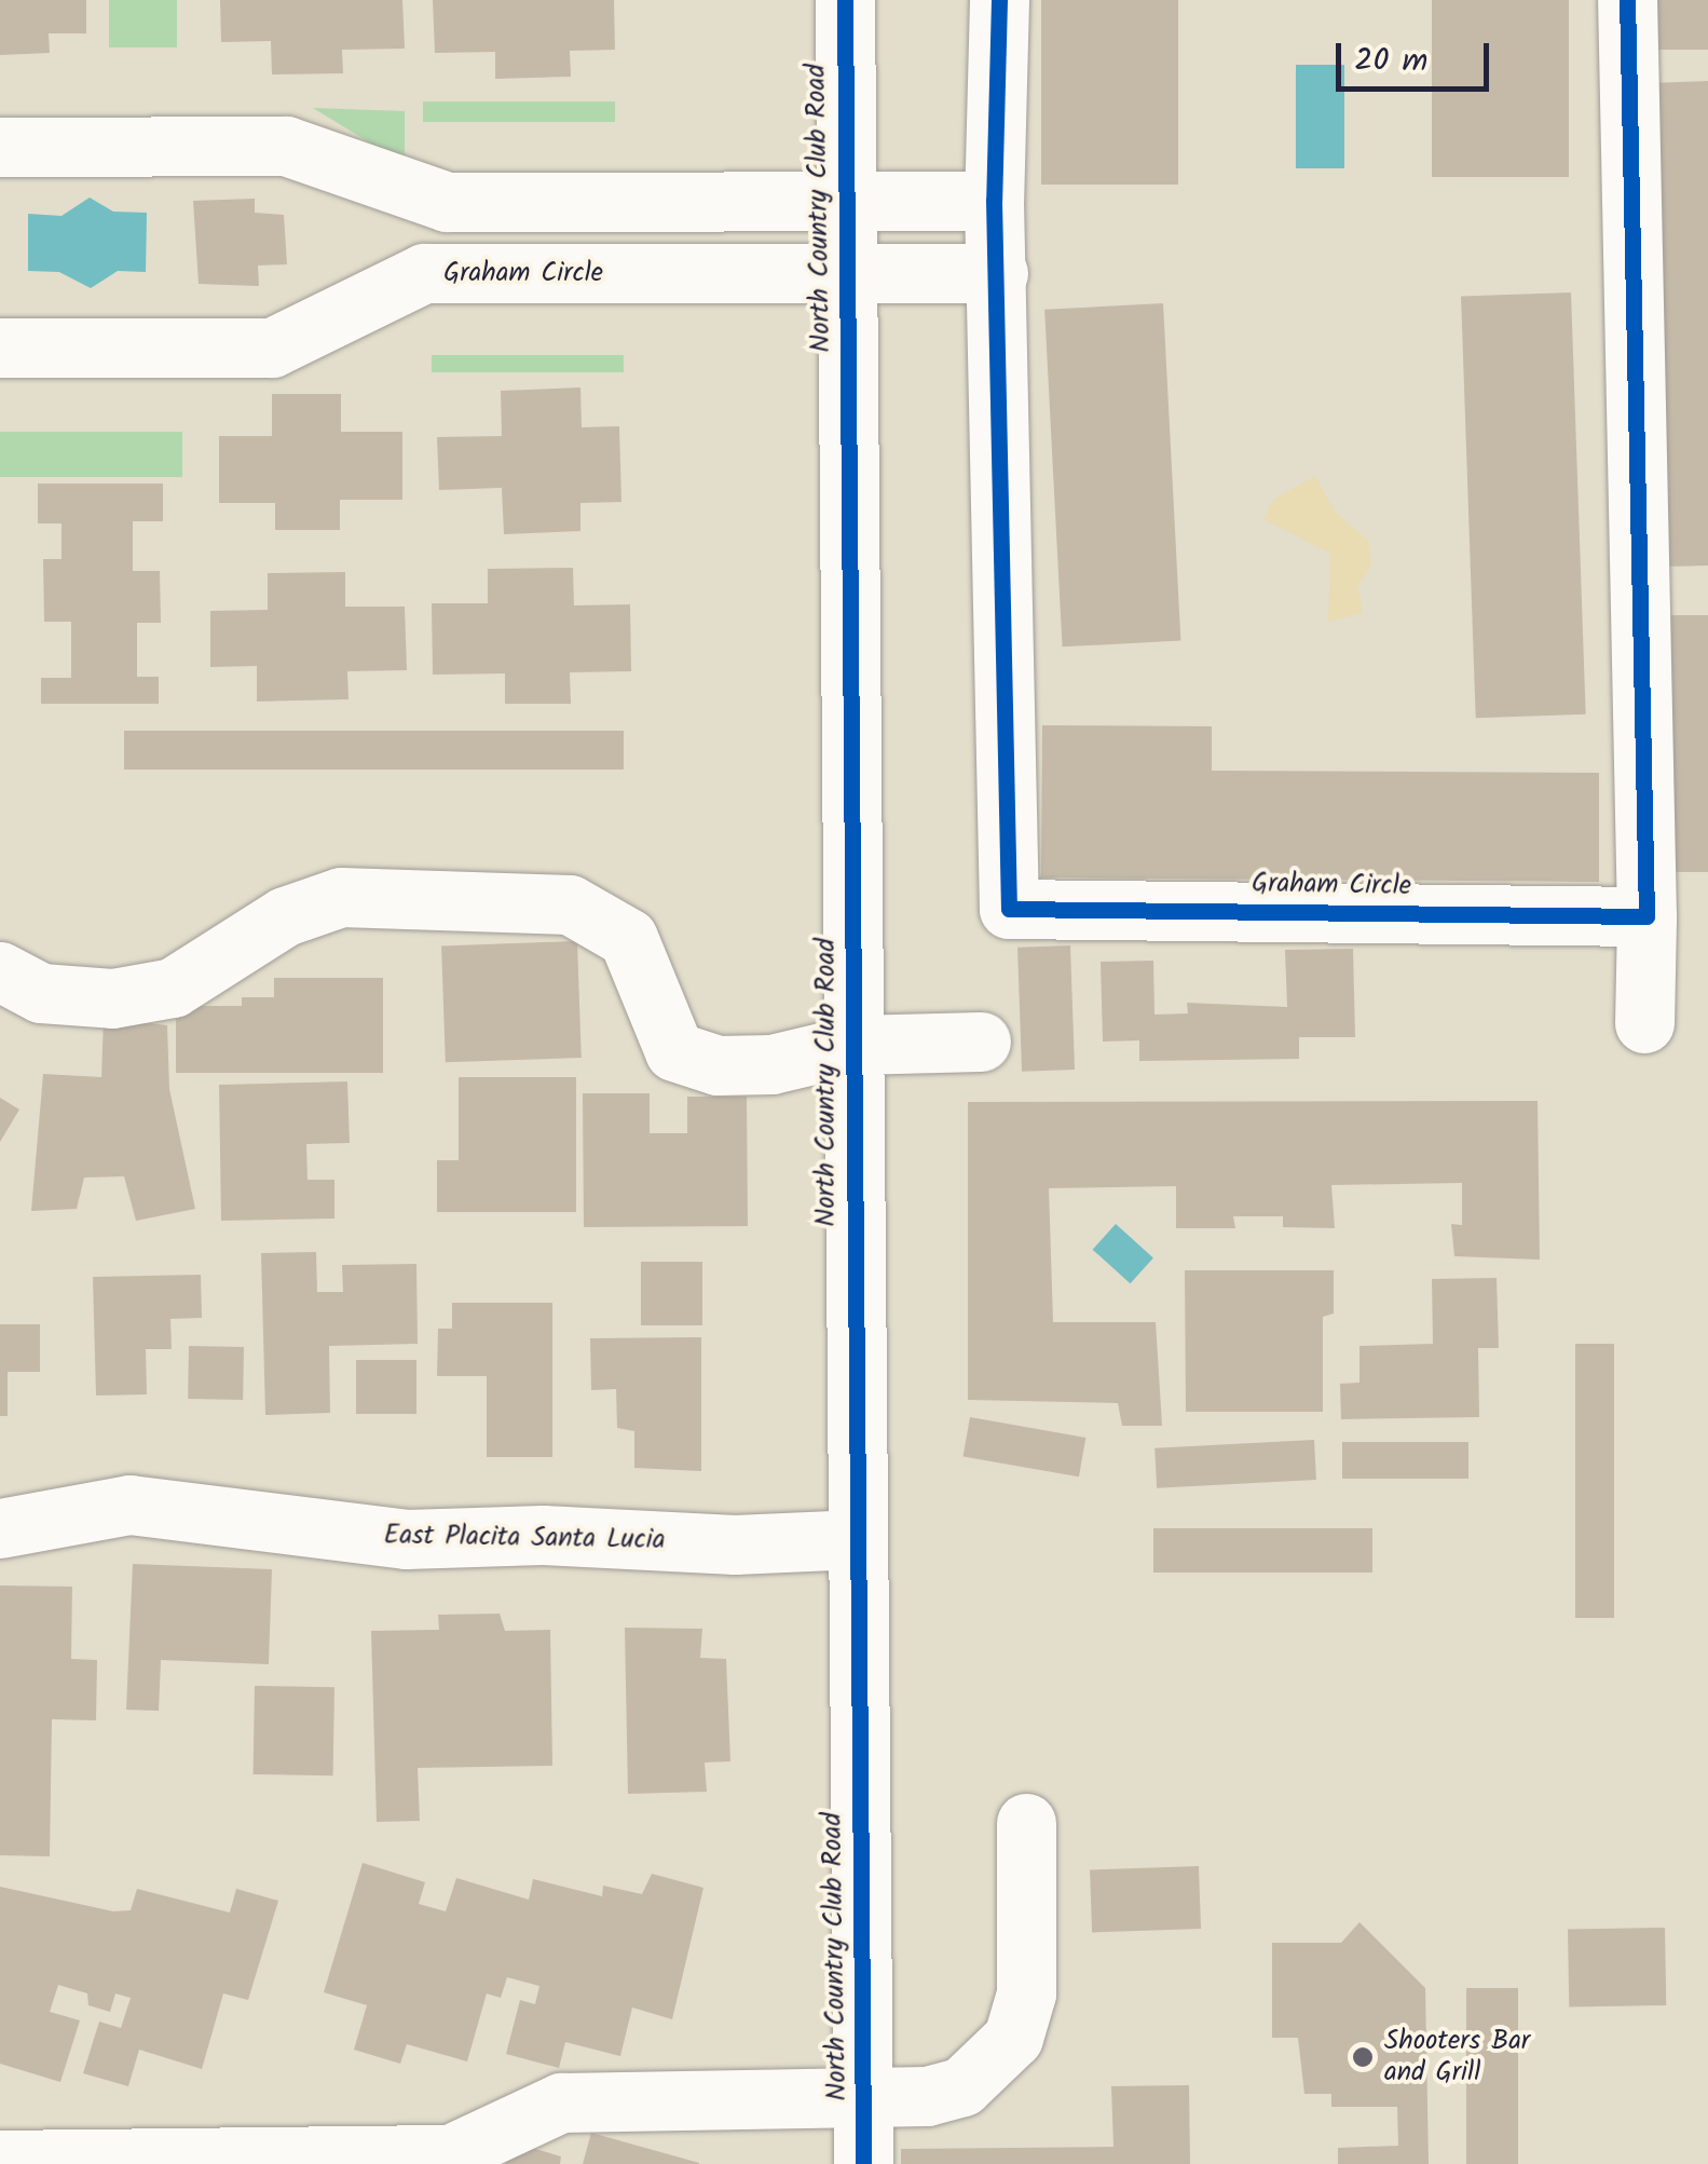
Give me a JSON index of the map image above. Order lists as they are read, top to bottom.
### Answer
{
  "streets": {
    "street": ["North Country Club Road", "Graham Circle", "East Placita Santa Lucia"]
  },
  "crossings": [
    ["North Country Club Road", "Graham Circle"],
    ["North Country Club Road", "East Placita Santa Lucia"]
  ],
  "places": ["Shooters Bar and Grill"],
  "scale_bar": "20 m"
}
